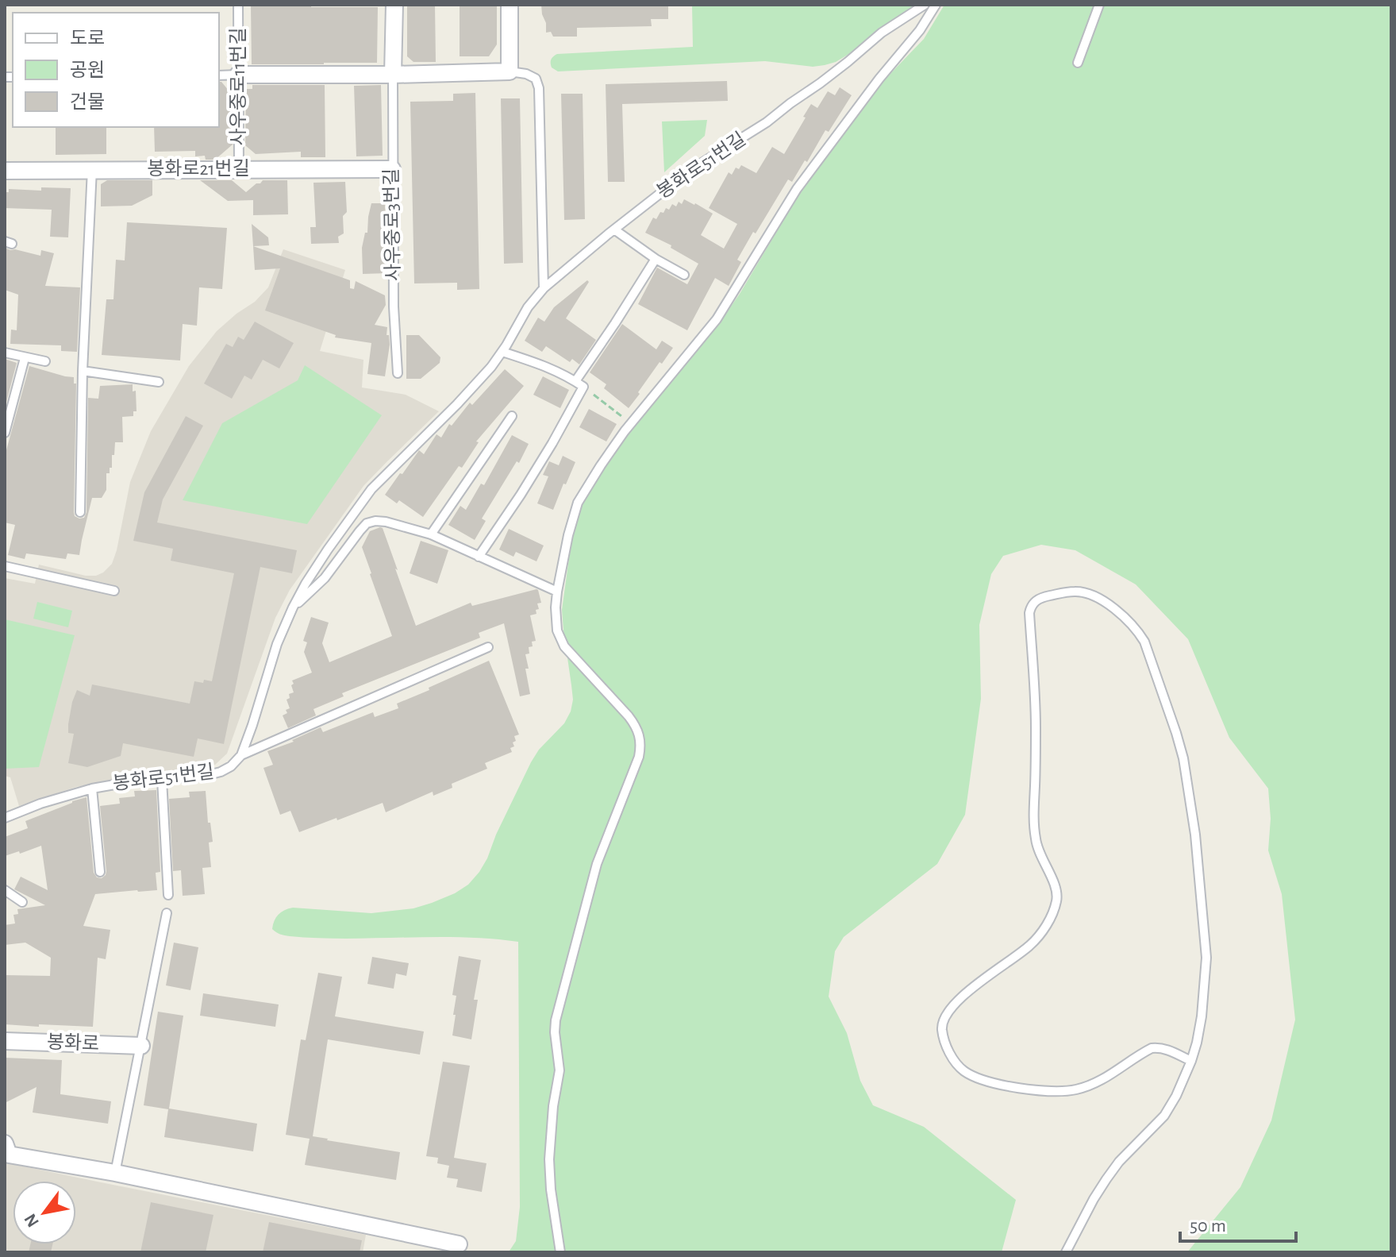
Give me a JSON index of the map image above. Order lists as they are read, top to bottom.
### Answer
{
  "streets": {
    "street": ["봉화로21번길", "사우중로3번길", "봉화로"],
    "lane": ["사우중로11번길", "봉화로51번길"]
  },
  "crossings": [
    ["사우중로11번길", "봉화로21번길"],
    ["봉화로21번길", "사우중로3번길"]
  ],
  "legend": ["도로", "공원", "건물"],
  "scale_bar": "50 m",
  "north": "bottom left"
}
